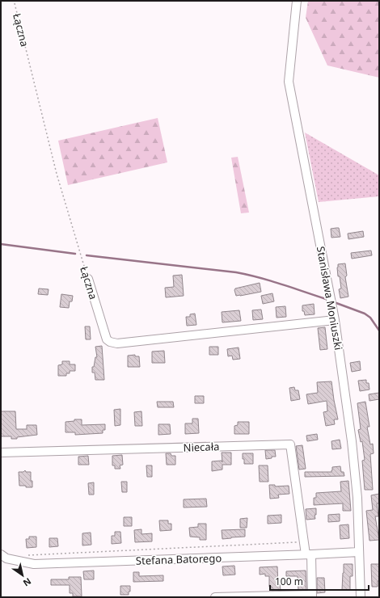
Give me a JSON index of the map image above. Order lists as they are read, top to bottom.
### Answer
{
  "streets": {
    "street": [
      "Łączna",
      "Stanisława Moniuszki",
      "Niecała",
      "Stefana Batorego"
    ]
  },
  "crossings": [
    ["Łączna", "Stanisława Moniuszki"],
    ["Stanisława Moniuszki", "Stefana Batorego"],
    ["Niecała", "Stefana Batorego"]
  ],
  "scale_bar": "100 m",
  "north": "bottom right"
}
